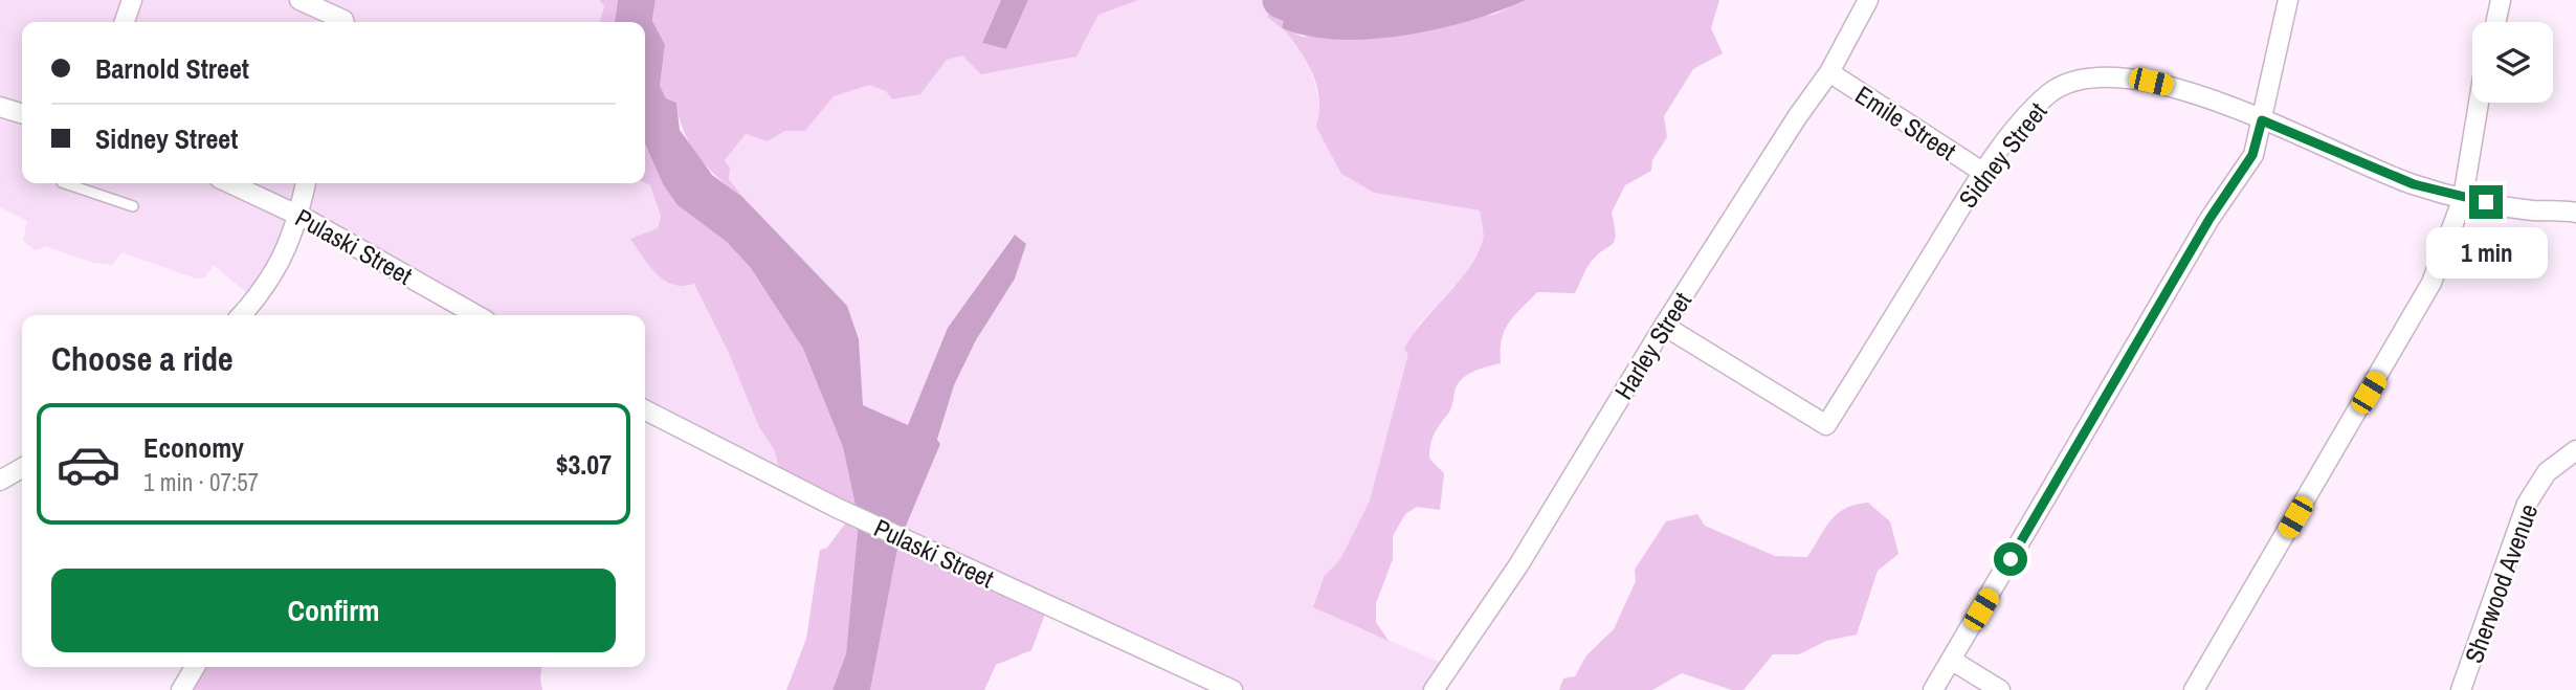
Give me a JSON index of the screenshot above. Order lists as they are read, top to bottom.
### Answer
{
  "streets": {
    "street": [
      "Emile Street",
      "Sidney Street",
      "Pulaski Street",
      "Harley Street",
      "Sherwood Avenue"
    ]
  },
  "crossings": [
    ["Emile Street", "Sidney Street"],
    ["Emile Street", "Harley Street"],
    ["Sidney Street", "Harley Street"]
  ],
  "page": {
    "banner": ["Barnold Street", "Sidney Street"],
    "bubble": "1 min",
    "heading": "Choose a ride",
    "list": [
      {
        "name": "Economy",
        "note": "1 min · 07:57",
        "value": "$3.07"
      }
    ],
    "buttons": "Confirm"
  }
}
